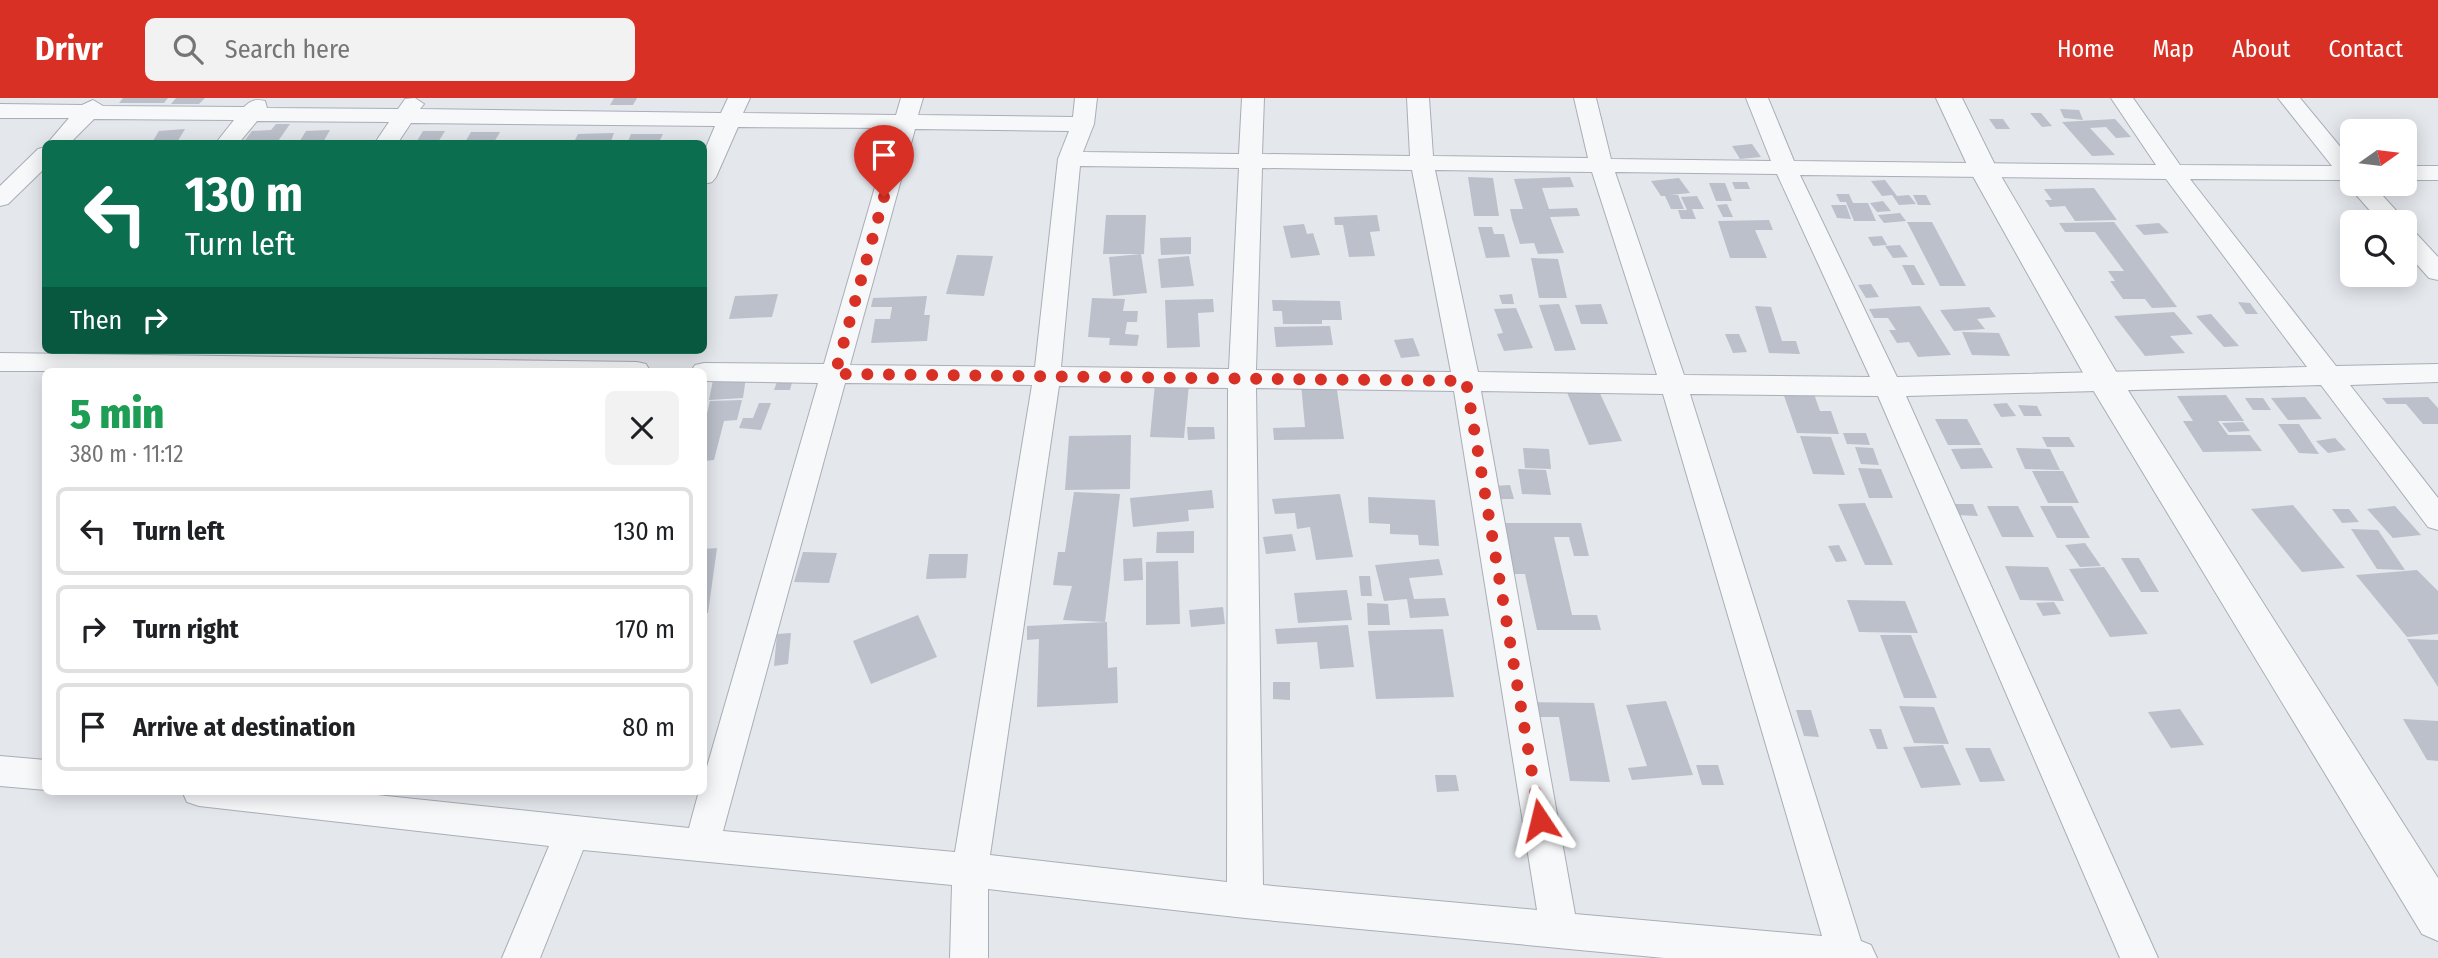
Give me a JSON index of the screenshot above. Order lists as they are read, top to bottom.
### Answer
{
  "north": "right",
  "page": {
    "header": "Drivr",
    "search": "Search here",
    "nav": [
      "Home",
      "Map",
      "About",
      "Contact"
    ],
    "turn": ["130 m", "Turn left"],
    "then": "Then",
    "heading": ["5 min", "380 m · 11:12"],
    "list": [
      {
        "name": "Turn left",
        "value": "130 m"
      },
      {
        "name": "Turn right",
        "value": "170 m"
      },
      {
        "name": "Arrive at destination",
        "value": "80 m"
      }
    ]
  }
}
